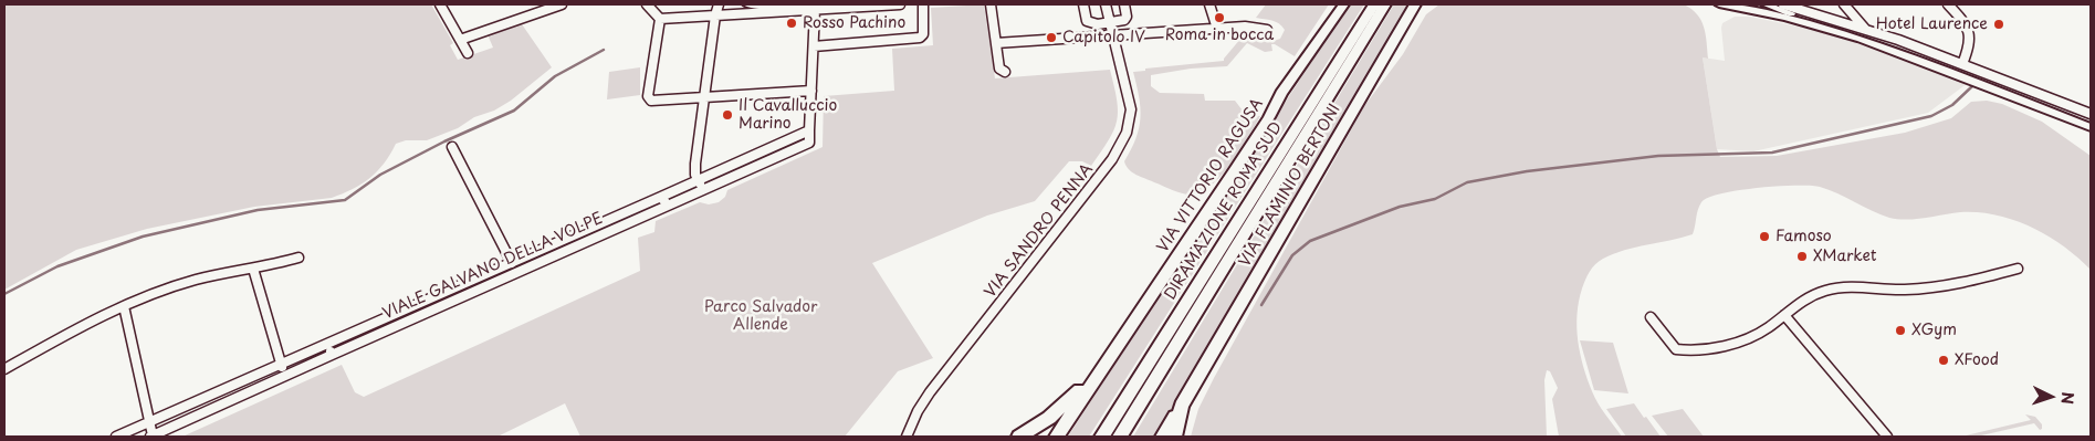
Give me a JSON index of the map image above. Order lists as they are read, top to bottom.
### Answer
{
  "streets": {
    "highway": ["VIA VITTORIO RAGUSA", "VIA FLAMINIO BERTONI", "DIRAMAZIONE ROMA SUD"],
    "street": ["VIA SANDRO PENNA", "VIALE GALVANO DELLA VOLPE"]
  },
  "parks": ["Parco Salvador Allende"],
  "places": [
    "Roma in bocca",
    "Rosso Pachino",
    "Hotel Laurence",
    "Capitolo IV",
    "Il Cavalluccio Marino",
    "Famoso",
    "XMarket",
    "XGym",
    "XFood"
  ],
  "north": "right"
}
